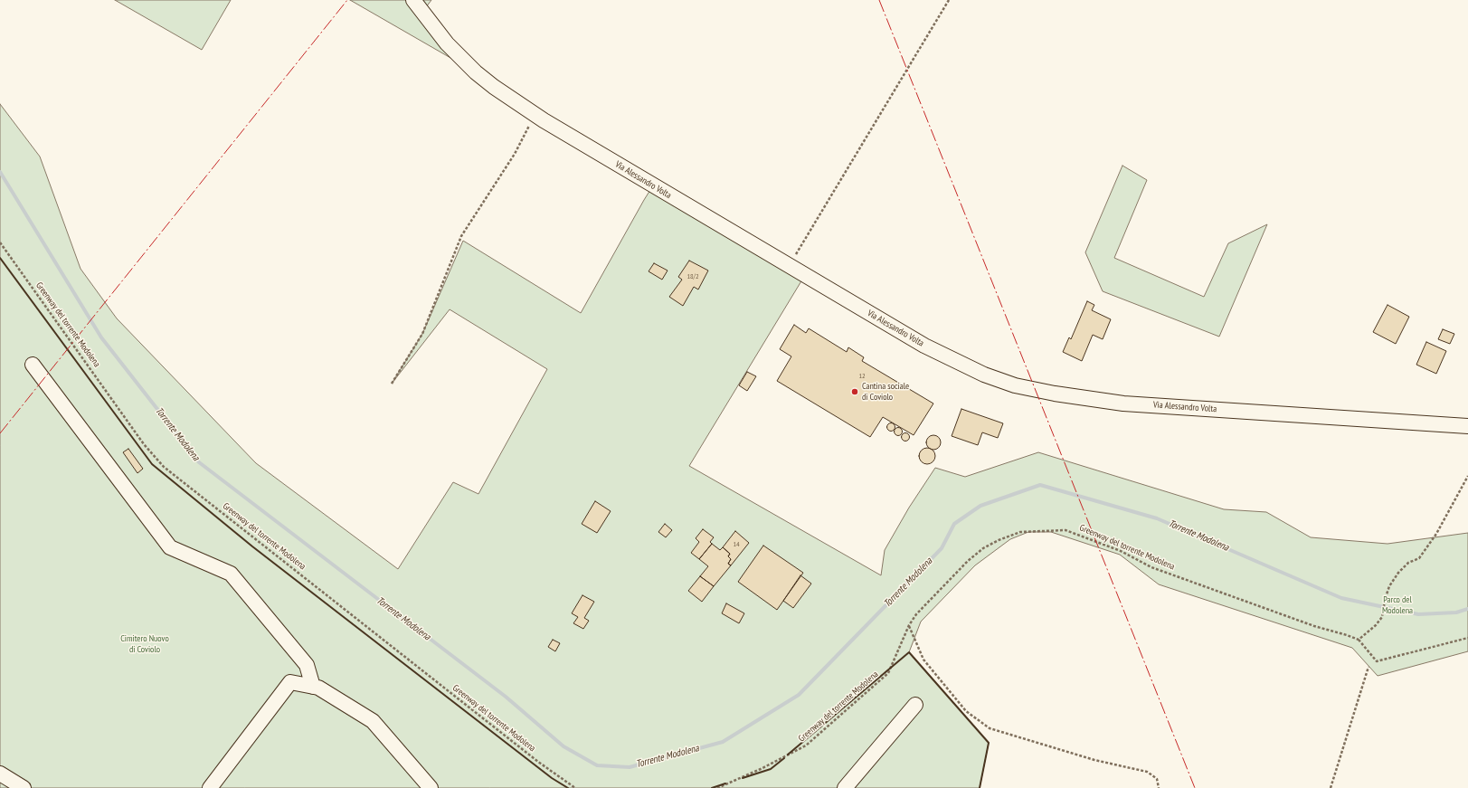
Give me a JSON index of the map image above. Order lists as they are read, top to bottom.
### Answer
{
  "streets": {
    "street": ["Via Alessandro Volta"],
    "path": ["Greenway del torrente Modolena"]
  },
  "water": ["Torrente Modolena"],
  "parks": ["Parco del Modolena", "Cimitero Nuovo di Coviolo"],
  "places": ["Cantina sociale di Coviolo"],
  "house_numbers": ["18/2", "12", "14"]
}
